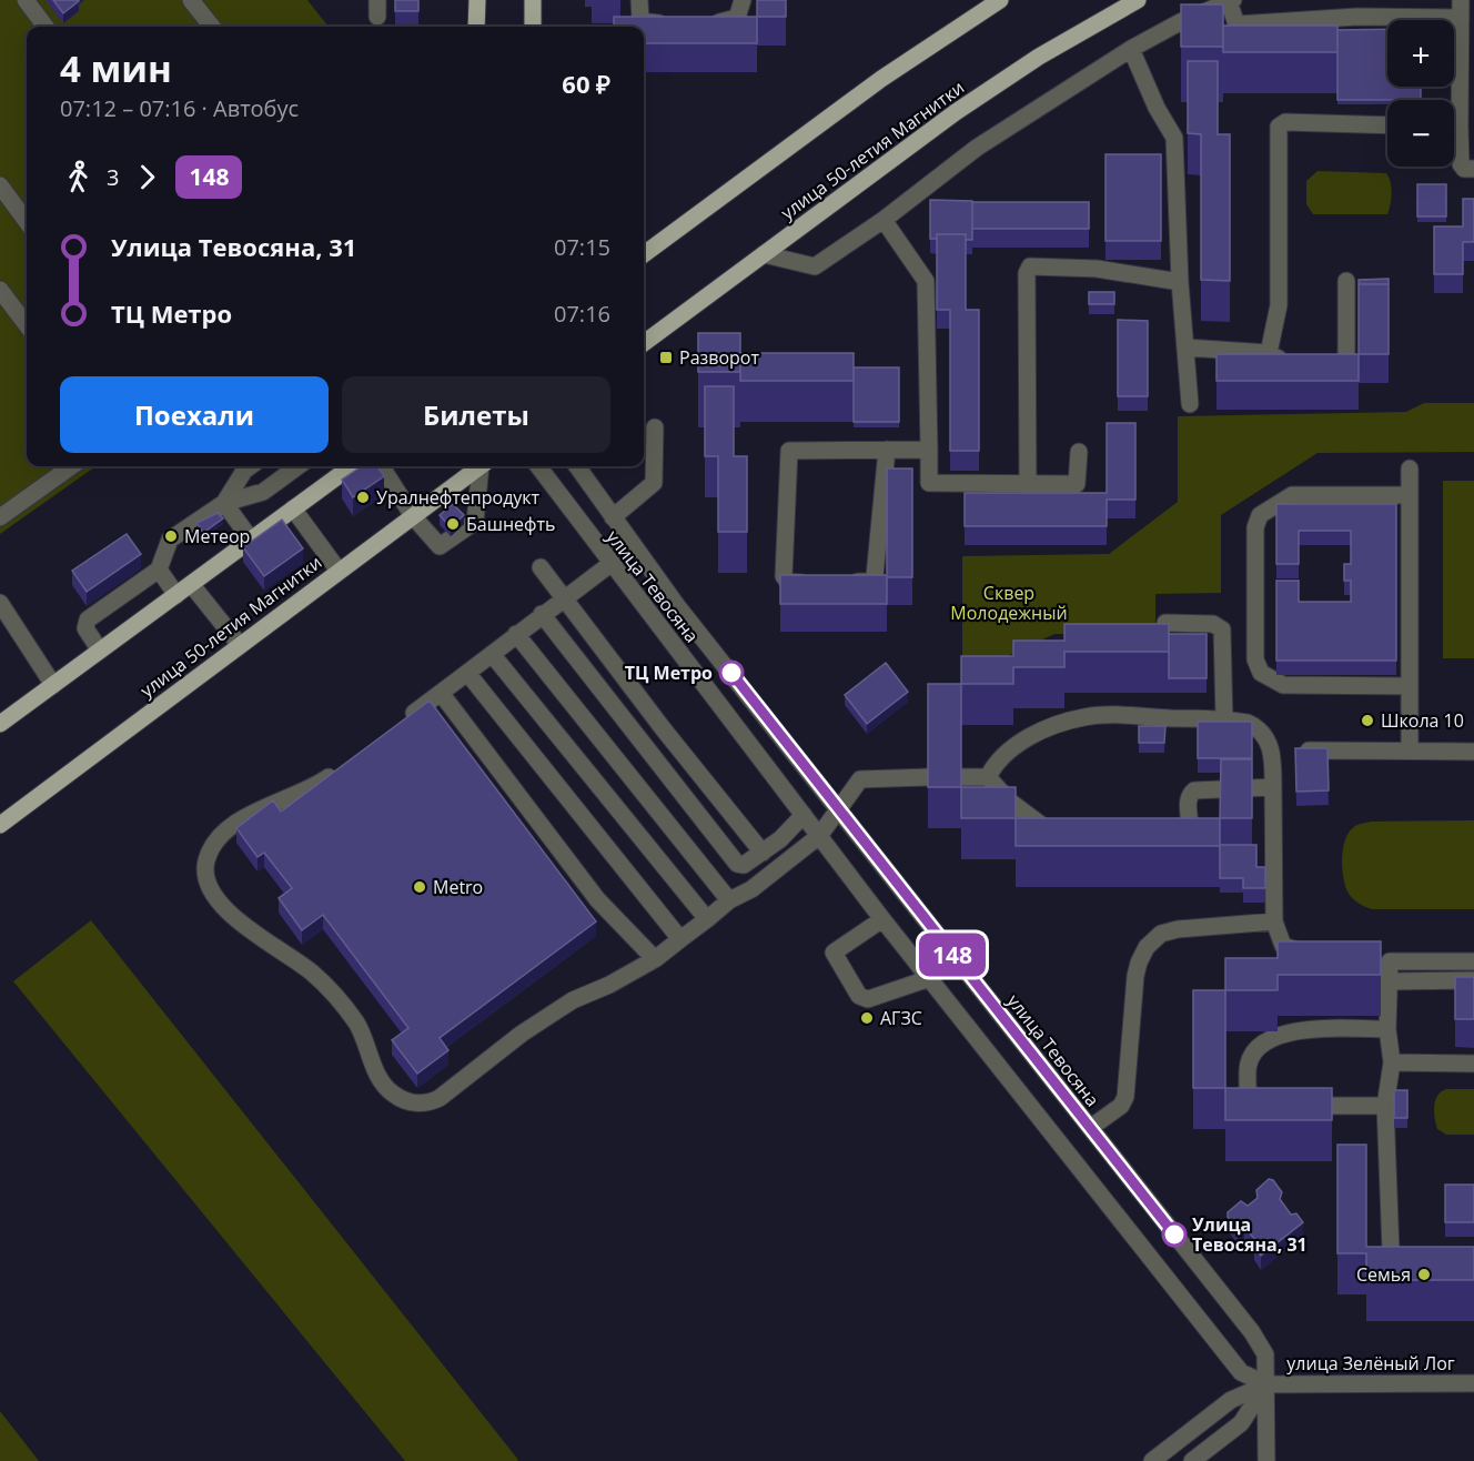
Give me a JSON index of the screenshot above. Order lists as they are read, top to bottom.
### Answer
{
  "streets": {
    "main road": ["улица 50-летия Магнитки"],
    "street": ["улица Тевосяна", "улица Зелёный Лог"]
  },
  "crossings": [
    ["улица Тевосяна", "улица Зелёный Лог"]
  ],
  "parks": ["Сквер Молодежный"],
  "places": {
    "transit": ["Разворот"],
    "other": [
      "Уралнефтепродукт",
      "Башнефть",
      "Метеор",
      "ТЦ Метро",
      "Школа 10",
      "Metro",
      "АГЗС",
      "Улица Тевосяна, 31",
      "Семья"
    ]
  },
  "lines": ["bus line 148"],
  "page": {
    "on_map": "148",
    "map_buttons": ["+", "−"],
    "heading": ["4 мин", "07:12 – 07:16 · Автобус", "60 ₽"],
    "legs": ["3", "148"],
    "list": [
      {
        "name": "Улица Тевосяна, 31",
        "value": "07:15"
      },
      {
        "name": "ТЦ Метро",
        "value": "07:16"
      }
    ],
    "buttons": ["Поехали", "Билеты"]
  }
}
